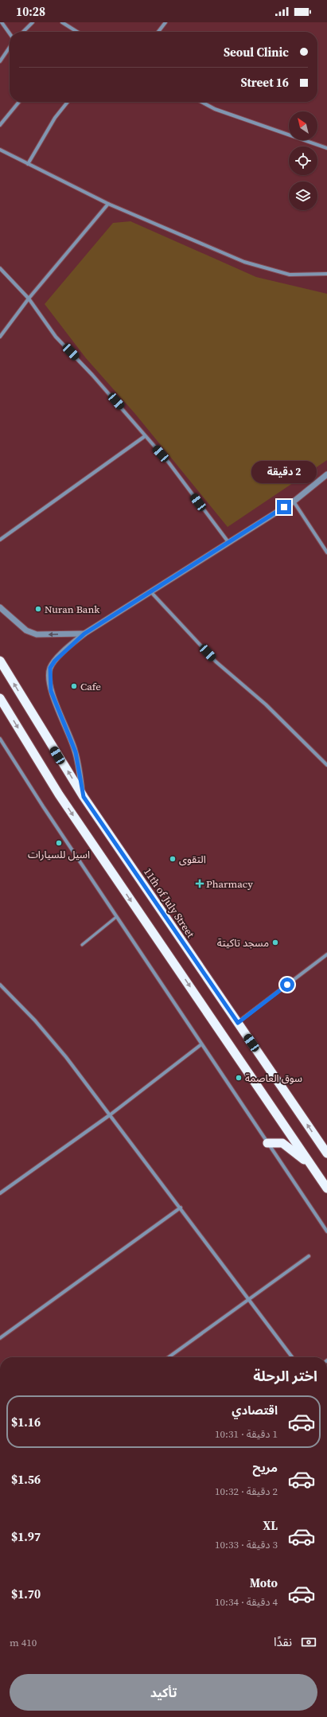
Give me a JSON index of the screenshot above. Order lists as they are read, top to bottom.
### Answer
{
  "streets": {
    "highway": ["11th of July Street"]
  },
  "places": {
    "other": [
      "Nuran Bank",
      "Cafe",
      "اسيل للسيارات",
      "التقوى",
      "مسجد تاكيتة",
      "سوق العاصمة"
    ],
    "health": ["Pharmacy"]
  },
  "north": "top left",
  "page": {
    "status": "10:28",
    "banner": ["Seoul Clinic", "16 Street"],
    "bubble": "2 دقيقة",
    "heading": "اختر الرحلة",
    "list": [
      {
        "name": "اقتصادي",
        "note": "1 دقيقة · 10:31",
        "value": "$1.16"
      },
      {
        "name": "مريح",
        "note": "2 دقيقة · 10:32",
        "value": "$1.56"
      },
      {
        "name": "XL",
        "note": "3 دقيقة · 10:33",
        "value": "$1.97"
      },
      {
        "name": "Moto",
        "note": "4 دقيقة · 10:34",
        "value": "$1.70"
      }
    ],
    "pay": ["نقدًا", "410 m"],
    "buttons": "تأكيد"
  }
}
